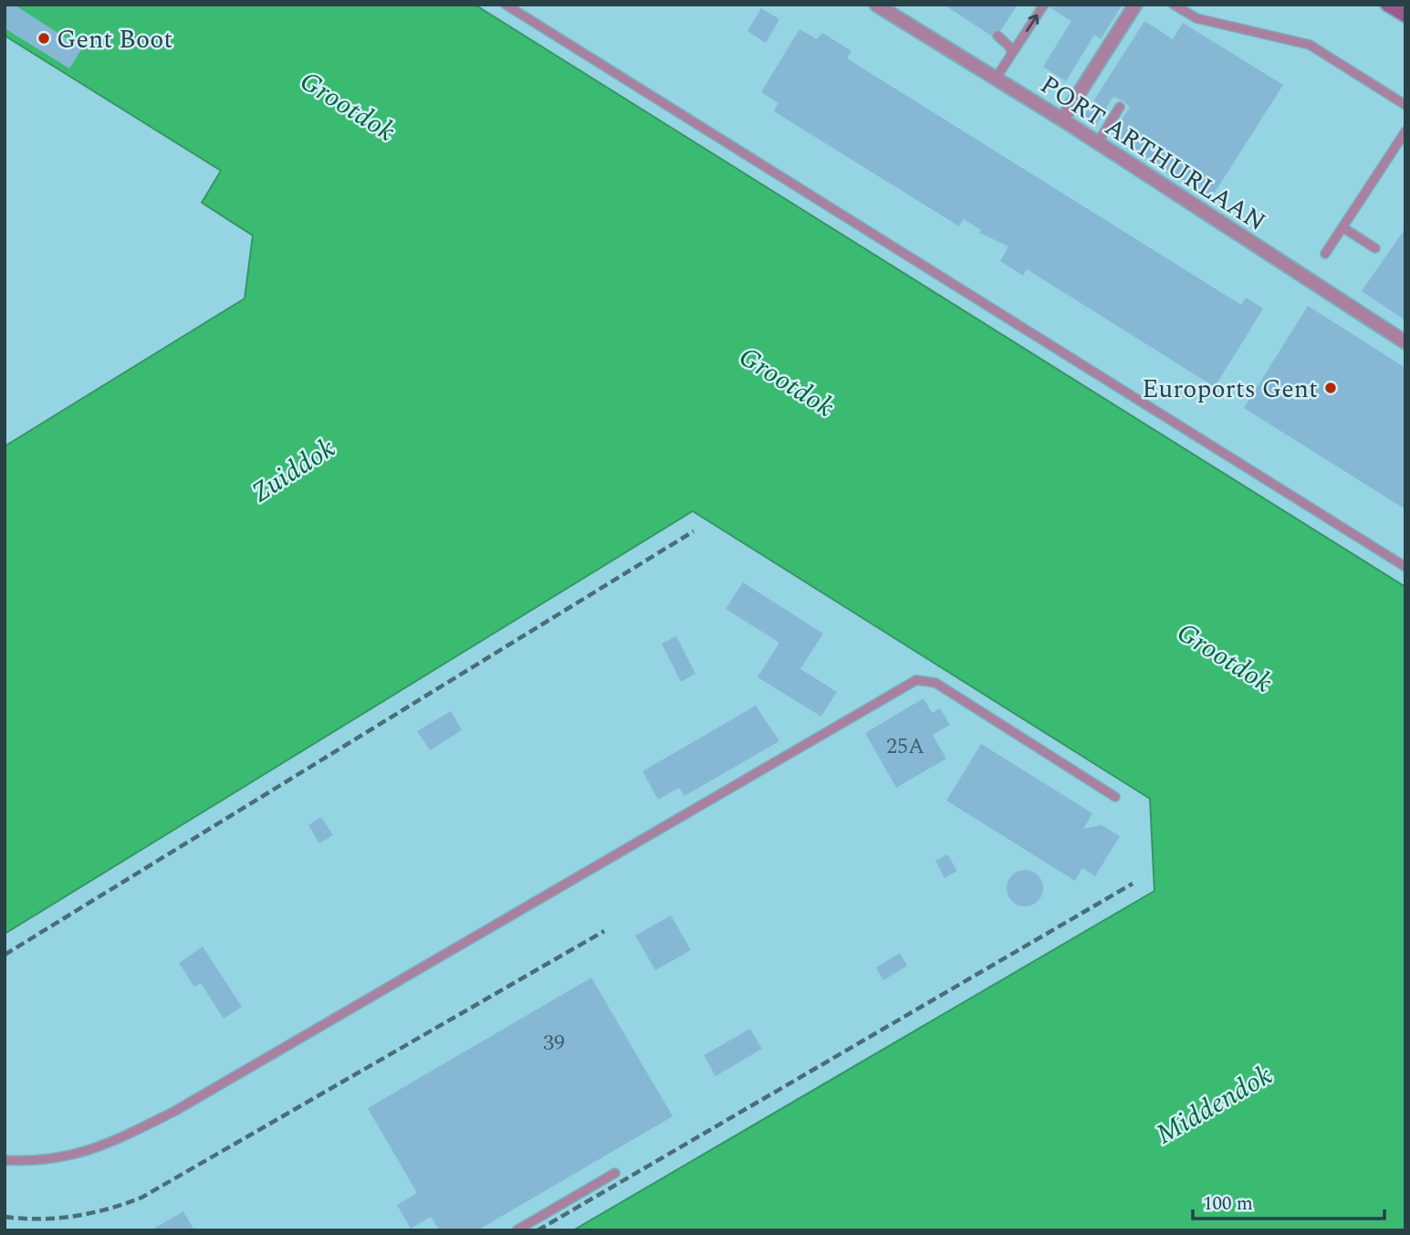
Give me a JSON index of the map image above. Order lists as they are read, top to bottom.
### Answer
{
  "streets": {
    "street": ["PORT ARTHURLAAN"]
  },
  "water": ["Grootdok", "Zuiddok", "Middendok"],
  "places": ["Gent Boot", "Euroports Gent"],
  "house_numbers": ["25A", "39"],
  "scale_bar": "100 m"
}
